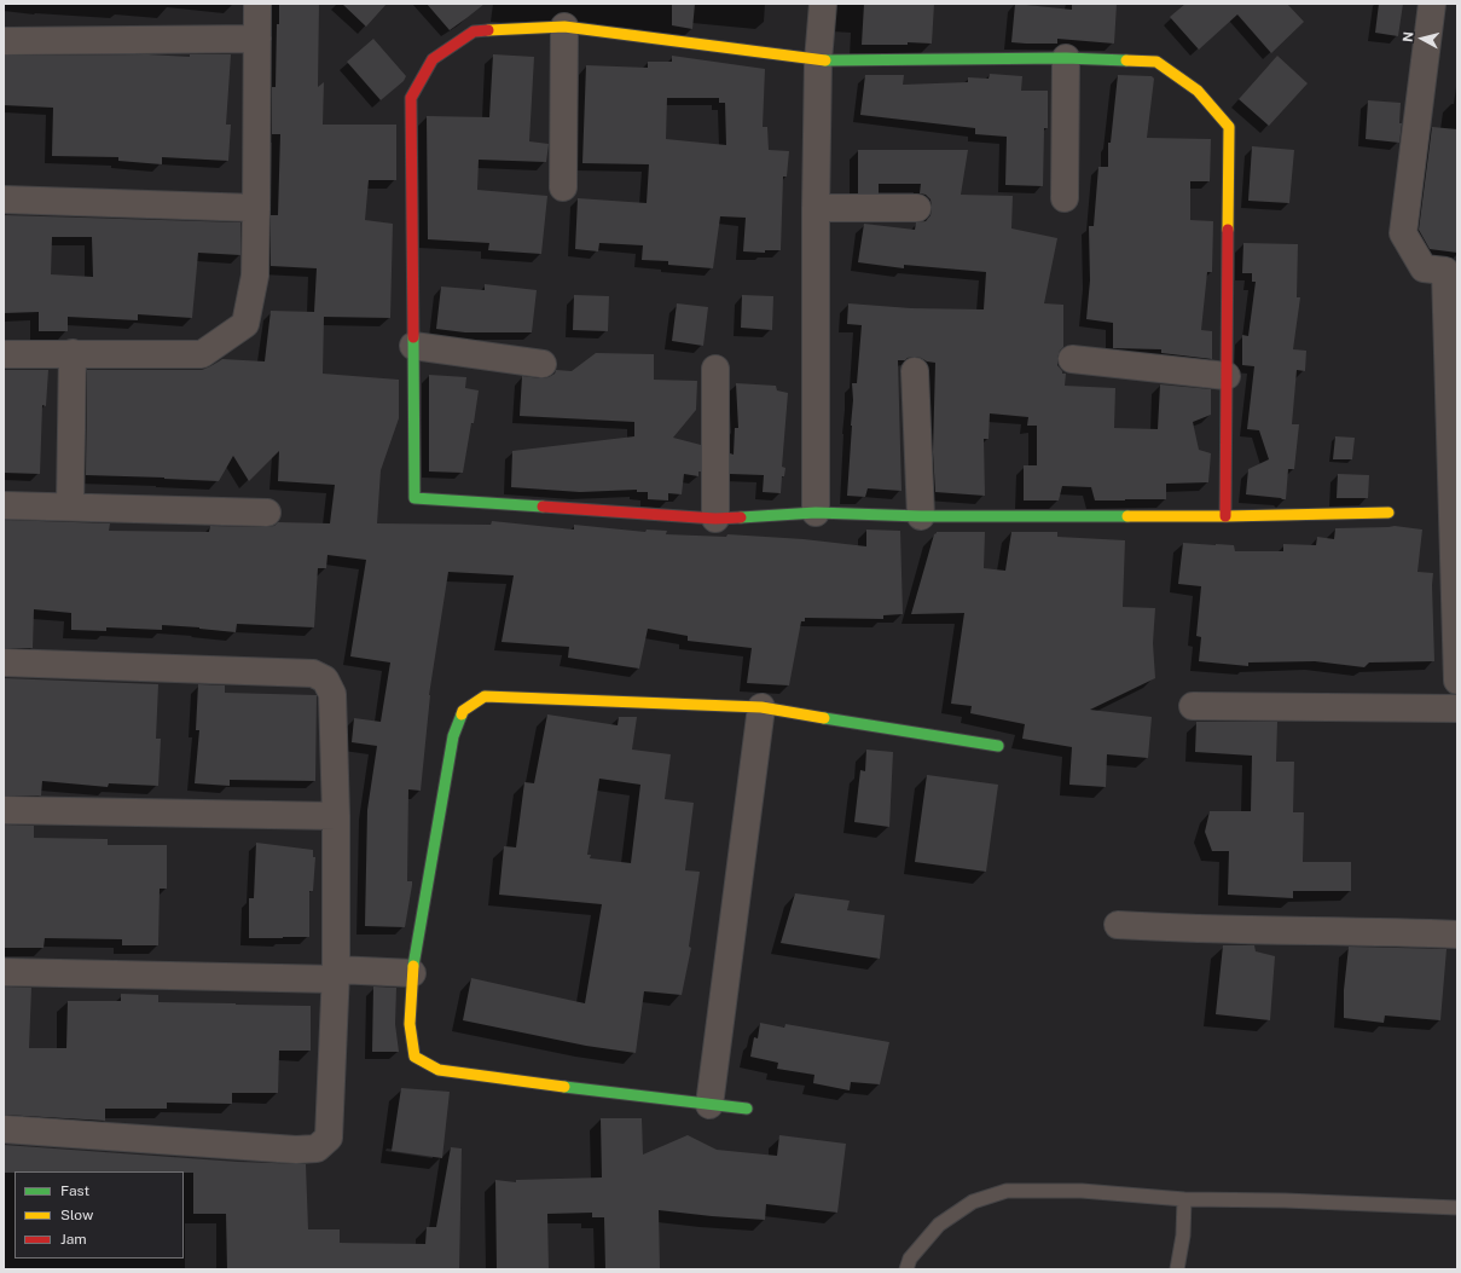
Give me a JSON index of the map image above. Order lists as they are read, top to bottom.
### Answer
{
  "legend": ["Fast", "Slow", "Jam"],
  "north": "left"
}
